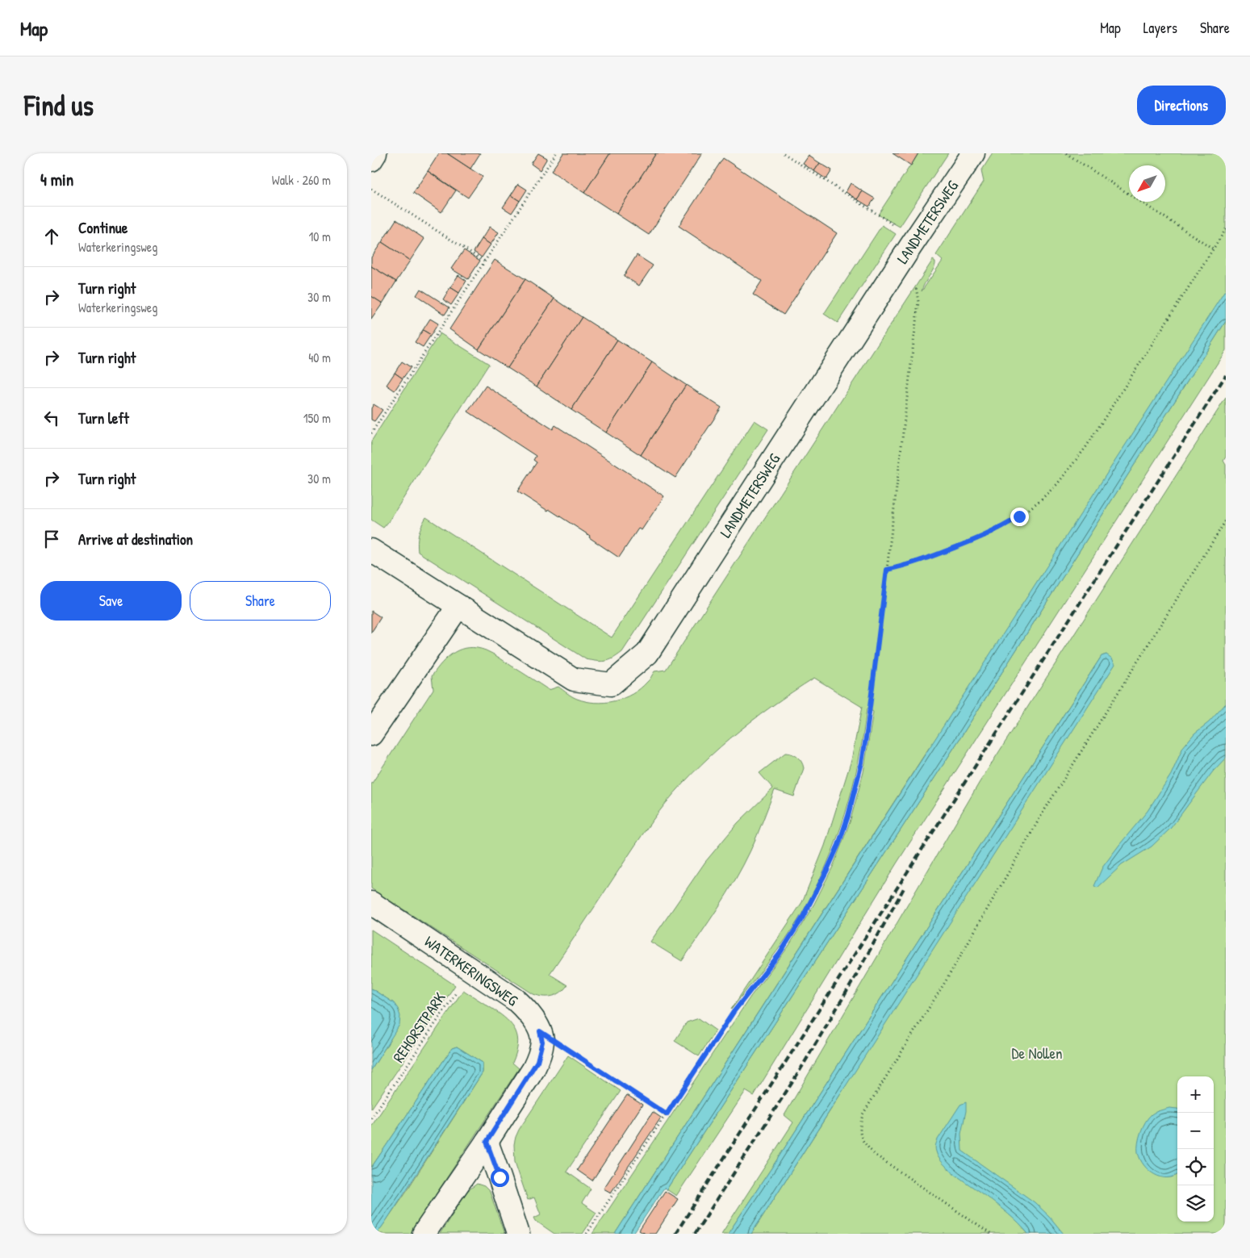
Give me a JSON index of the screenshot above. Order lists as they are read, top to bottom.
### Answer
{
  "streets": {
    "street": ["LANDMETERSWEG", "WATERKERINGSWEG"],
    "path": ["REHORSTPARK"]
  },
  "crossings": [
    ["WATERKERINGSWEG", "REHORSTPARK"]
  ],
  "parks": ["De Nollen"],
  "north": "bottom left",
  "page": {
    "header": "Map",
    "nav": ["Map", "Layers", "Share"],
    "buttons": [
      "Directions",
      ["Save", "Share"]
    ],
    "title": "Find us",
    "heading": ["4 min", "Walk · 260 m"],
    "list": [
      ["Continue", "Waterkeringsweg", "10 m"],
      ["Turn right", "Waterkeringsweg", "30 m"],
      ["Turn right", "40 m"],
      ["Turn left", "150 m"],
      ["Turn right", "30 m"],
      "Arrive at destination"
    ],
    "map_buttons": ["+", "−"]
  }
}
